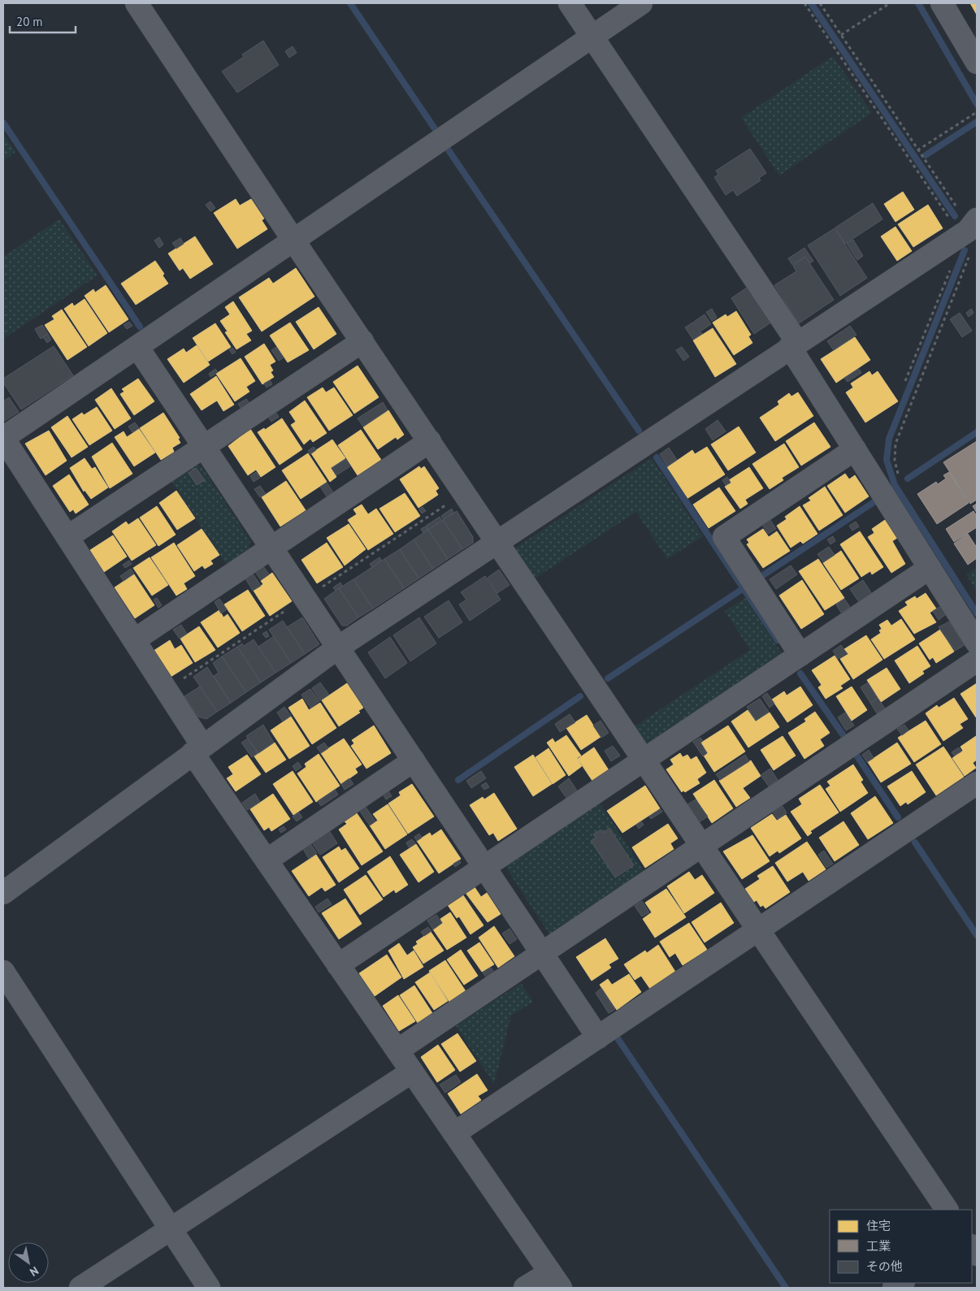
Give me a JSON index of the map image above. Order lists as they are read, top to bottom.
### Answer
{
  "legend": ["住宅", "工業", "その他"],
  "scale_bar": "20 m",
  "north": "bottom right"
}
